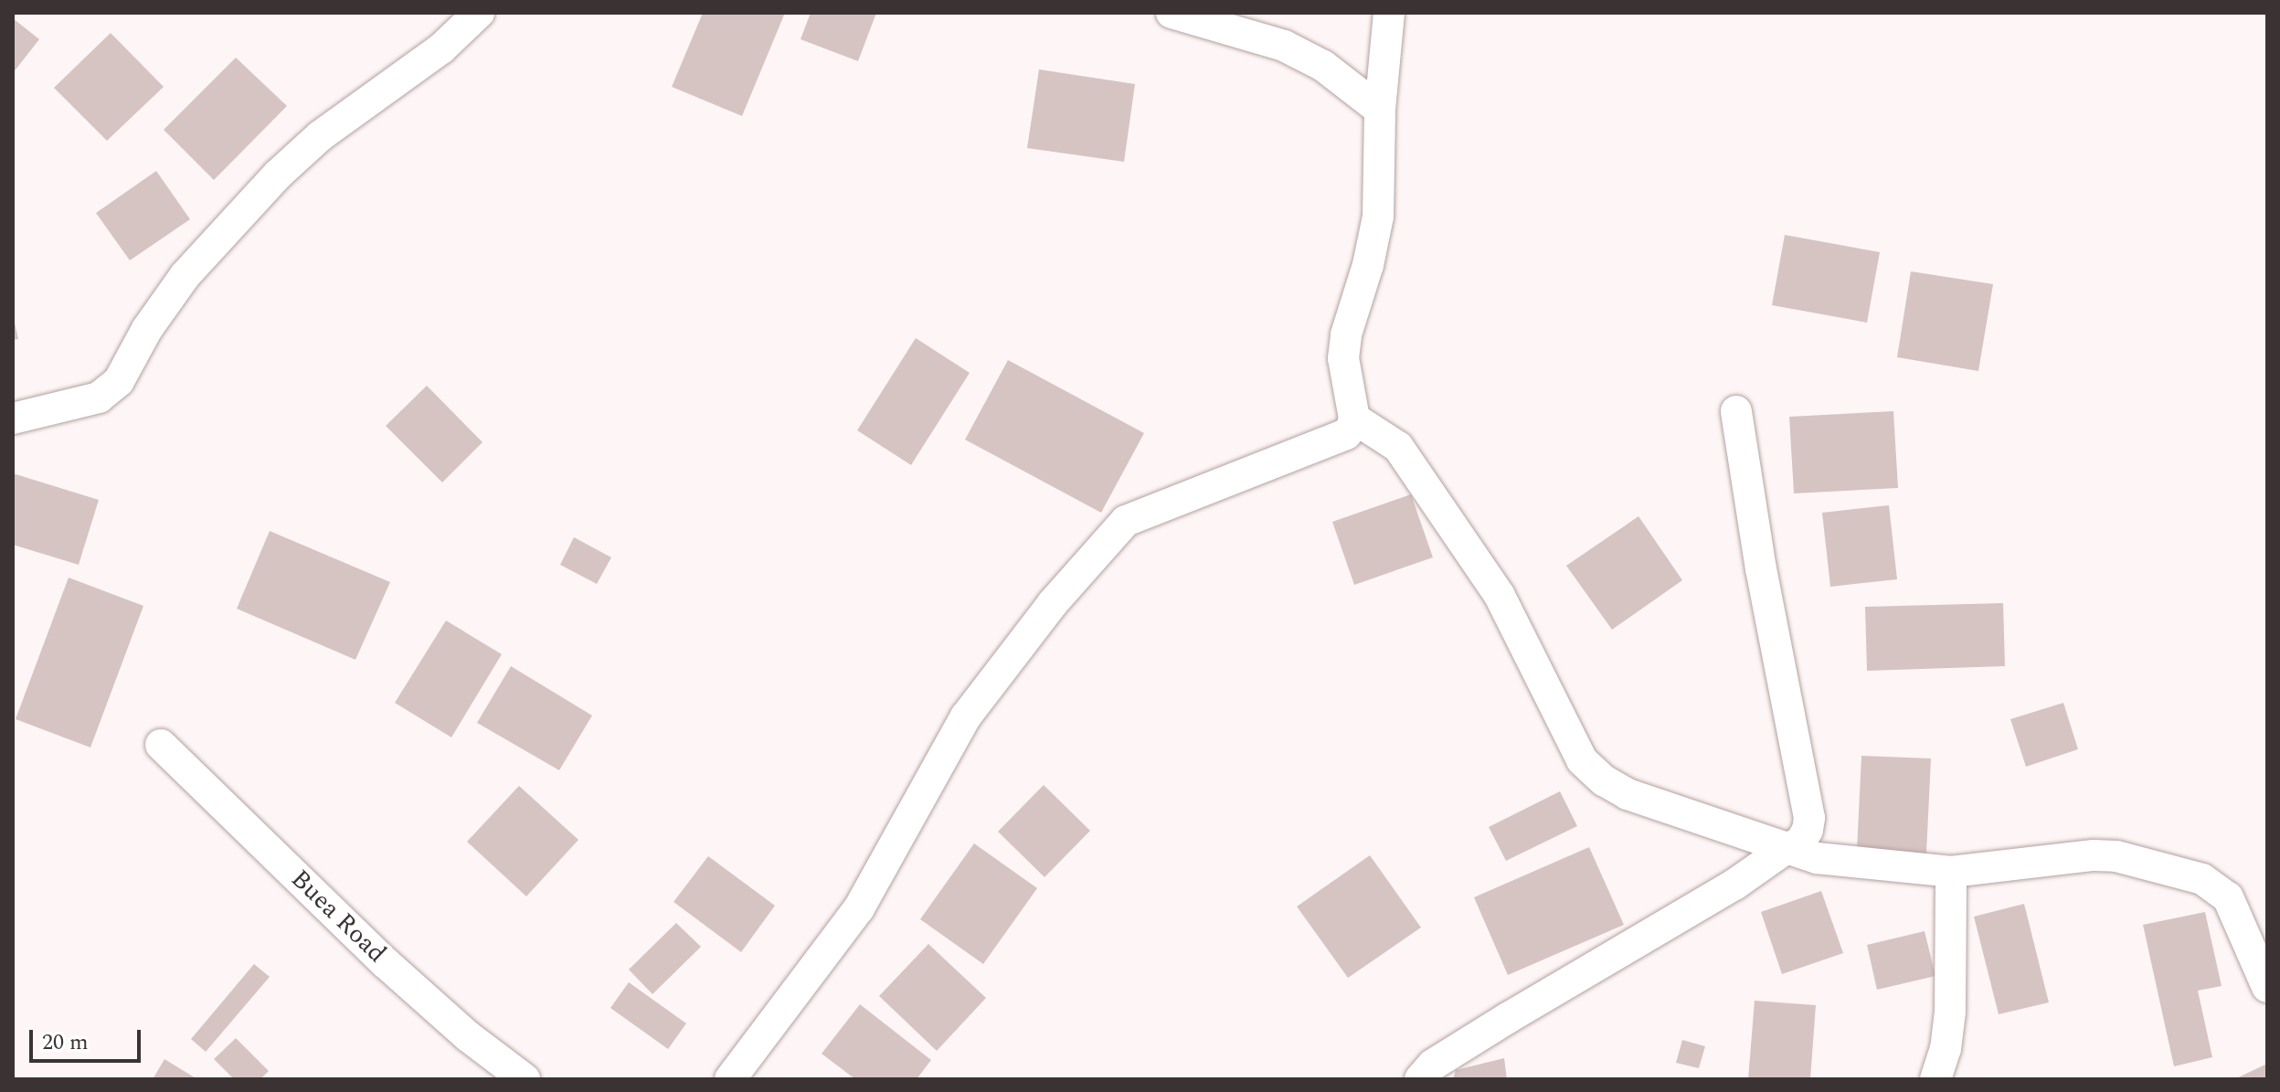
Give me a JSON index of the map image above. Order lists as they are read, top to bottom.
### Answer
{
  "streets": {
    "street": ["Buea Road"]
  },
  "scale_bar": "20 m"
}
